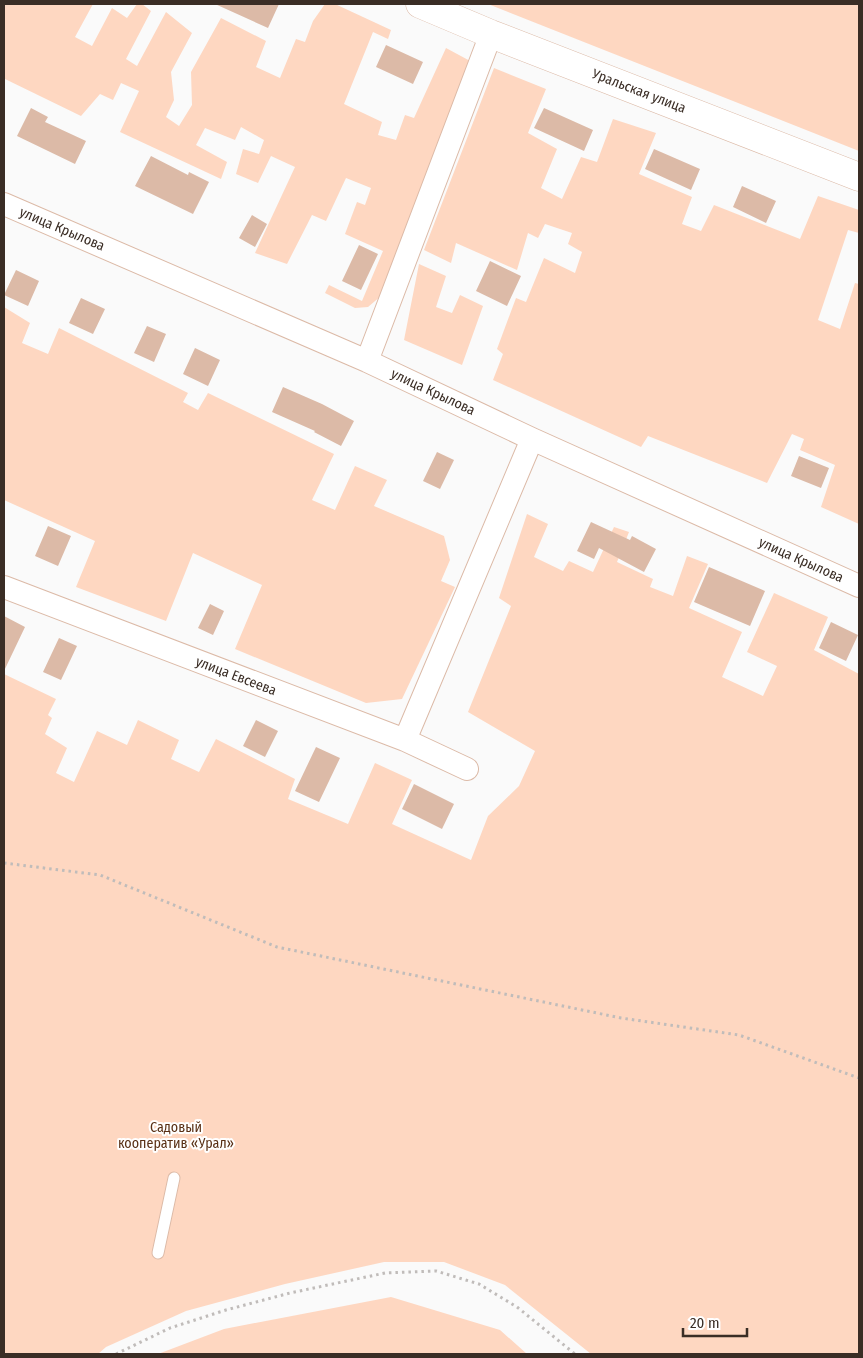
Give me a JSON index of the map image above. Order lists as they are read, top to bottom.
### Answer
{
  "streets": {
    "main road": ["Уральская улица"],
    "street": ["улица Крылова", "улица Евсеева"]
  },
  "parks": ["Садовый кооператив «Урал»"],
  "scale_bar": "20 m"
}
